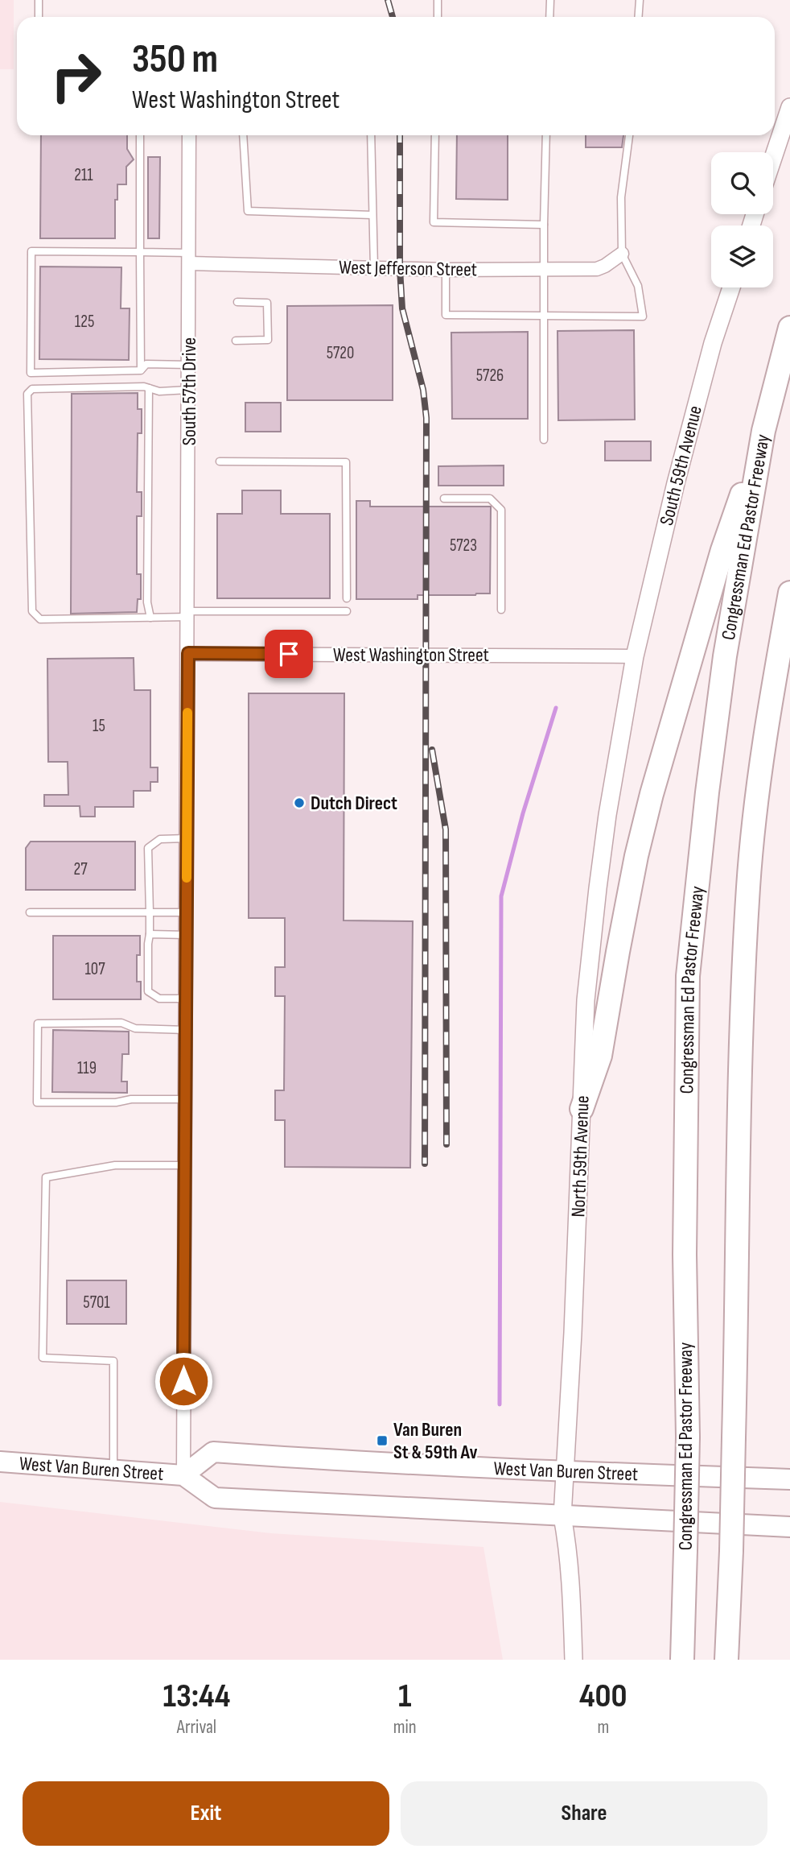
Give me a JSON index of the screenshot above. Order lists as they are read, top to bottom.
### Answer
{
  "streets": {
    "highway": ["Congressman Ed Pastor Freeway"],
    "main road": ["South 59th Avenue", "North 59th Avenue", "West Van Buren Street"],
    "street": ["West Jefferson Street", "South 57th Drive", "West Washington Street"]
  },
  "crossings": [
    ["West Jefferson Street", "South 57th Drive"],
    ["South 57th Drive", "West Washington Street"],
    ["South 57th Drive", "West Van Buren Street"],
    ["South 59th Avenue", "West Washington Street"],
    ["South 59th Avenue", "North 59th Avenue"],
    ["West Washington Street", "North 59th Avenue"],
    ["North 59th Avenue", "West Van Buren Street"]
  ],
  "places": {
    "other": ["Dutch Direct"],
    "transit": ["Van Buren St & 59th Av"]
  },
  "house_numbers": [
    "211",
    "125",
    "5720",
    "5726",
    "5723",
    "15",
    "27",
    "107",
    "119",
    "5701"
  ],
  "page": {
    "turn": ["350 m", "West Washington Street"],
    "eta": [
      "13:44",
      "Arrival",
      "1",
      "min",
      "400",
      "m"
    ],
    "buttons": ["Exit", "Share"]
  }
}
